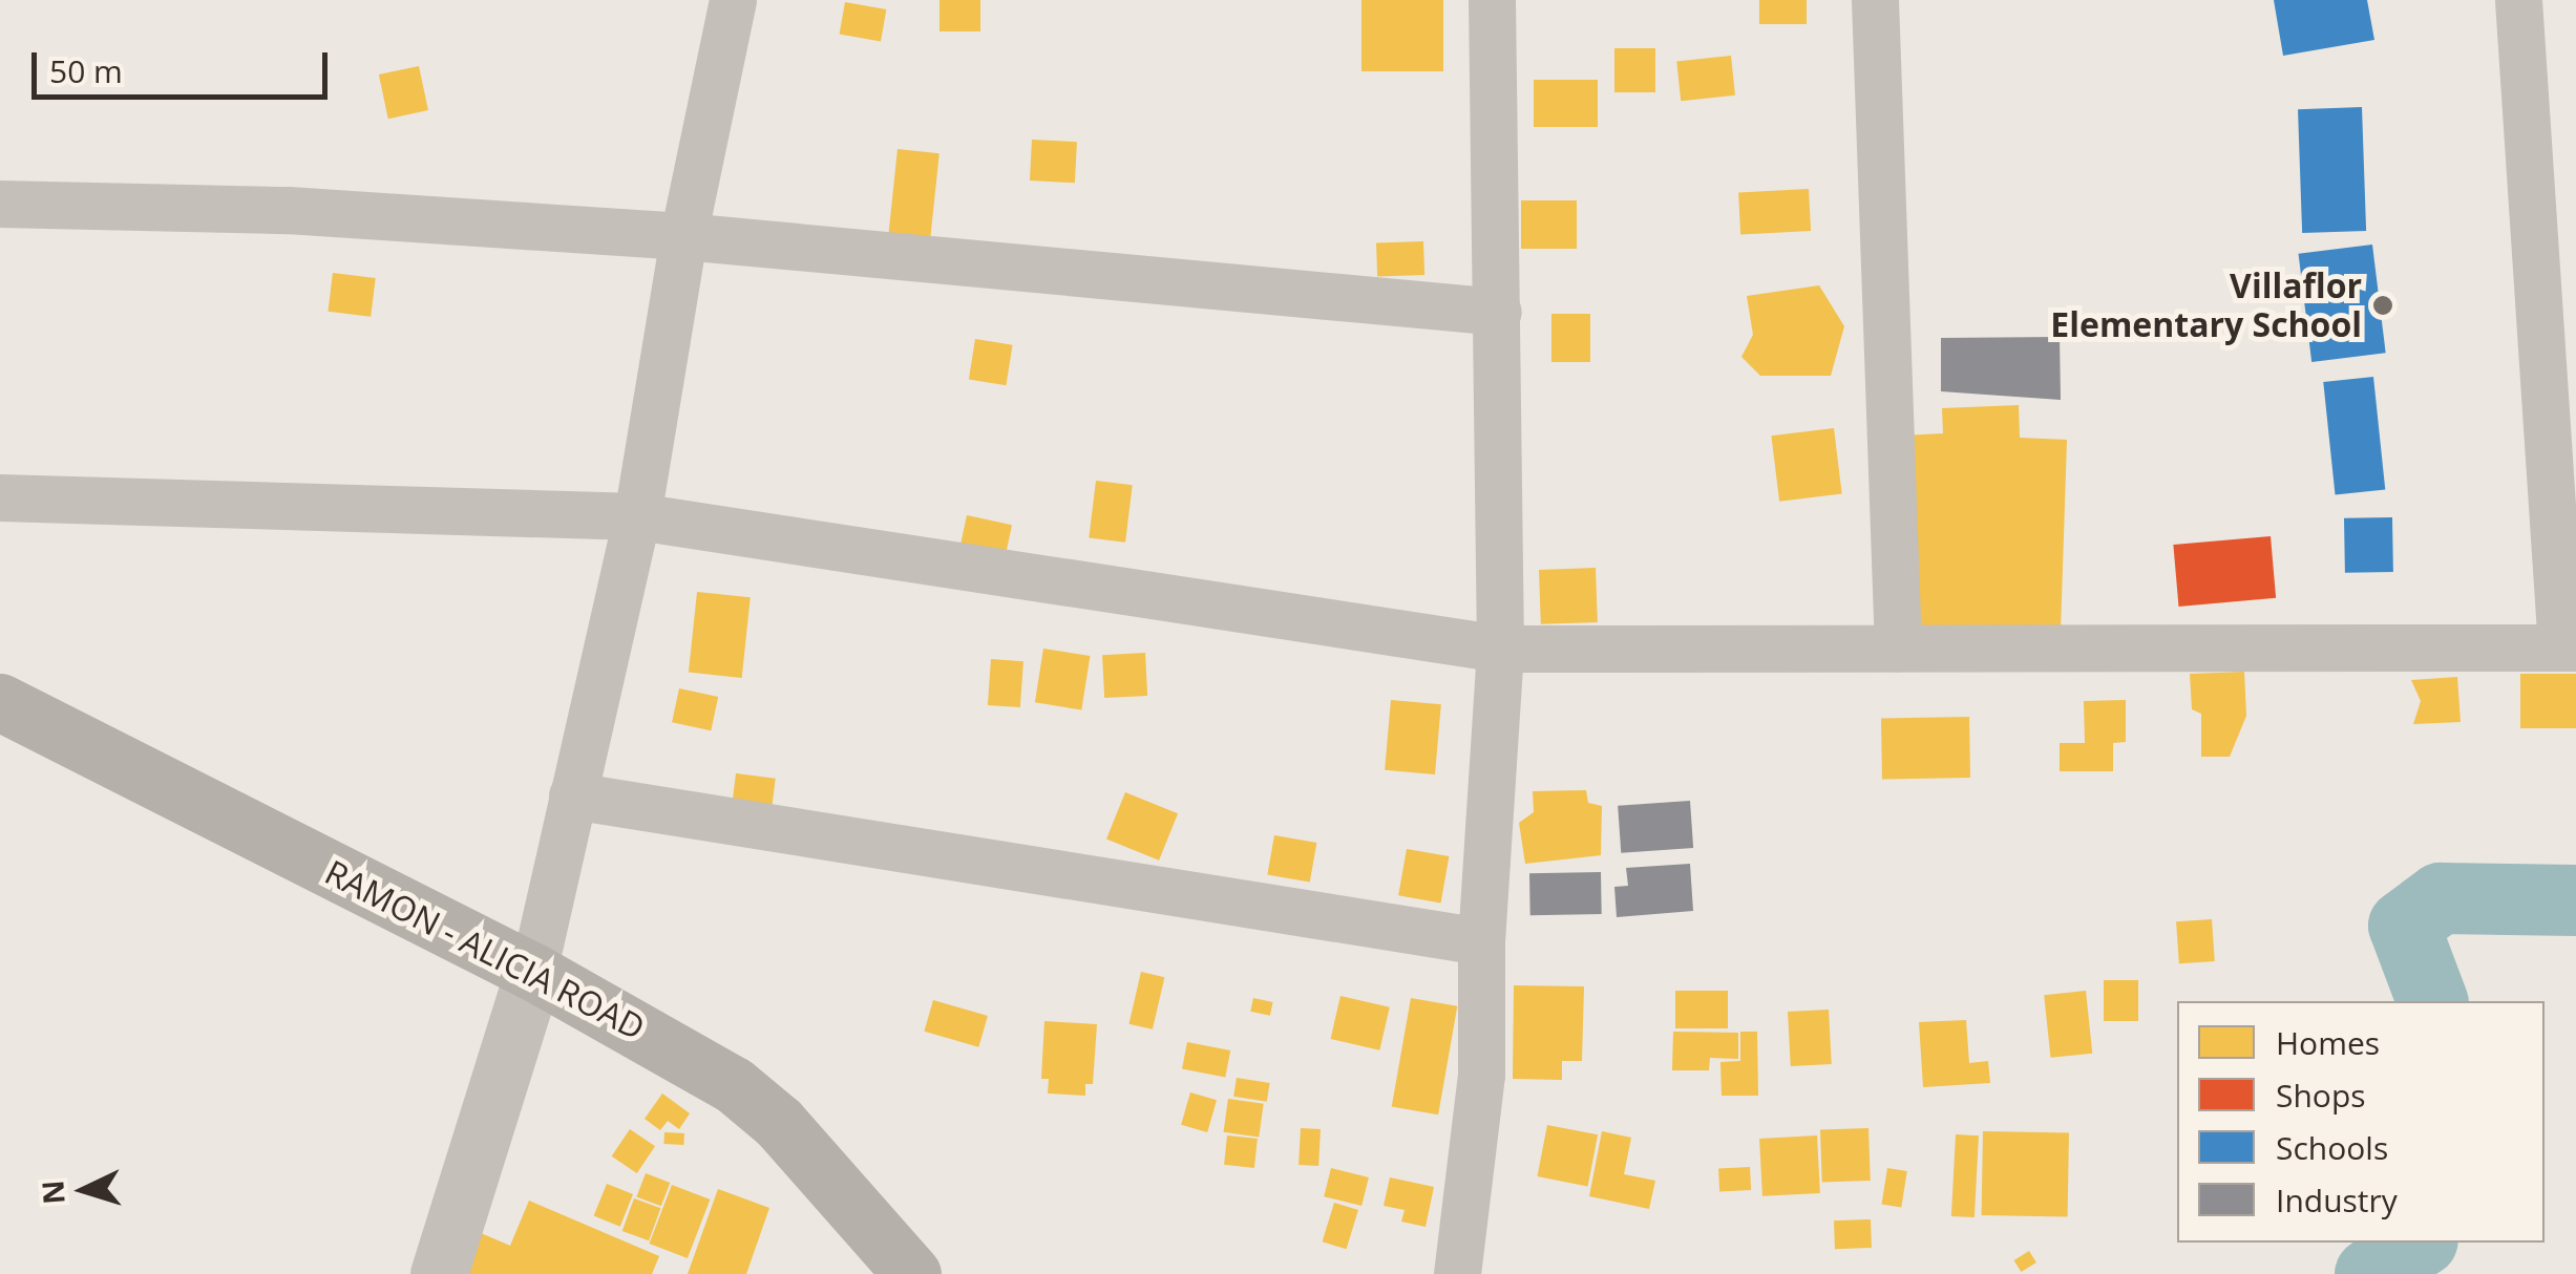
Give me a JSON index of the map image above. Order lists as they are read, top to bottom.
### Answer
{
  "streets": {
    "main road": ["RAMON - ALICIA ROAD"]
  },
  "places": ["Villaflor Elementary School"],
  "legend": [
    "Homes",
    "Shops",
    "Schools",
    "Industry"
  ],
  "scale_bar": "50 m",
  "north": "left"
}
